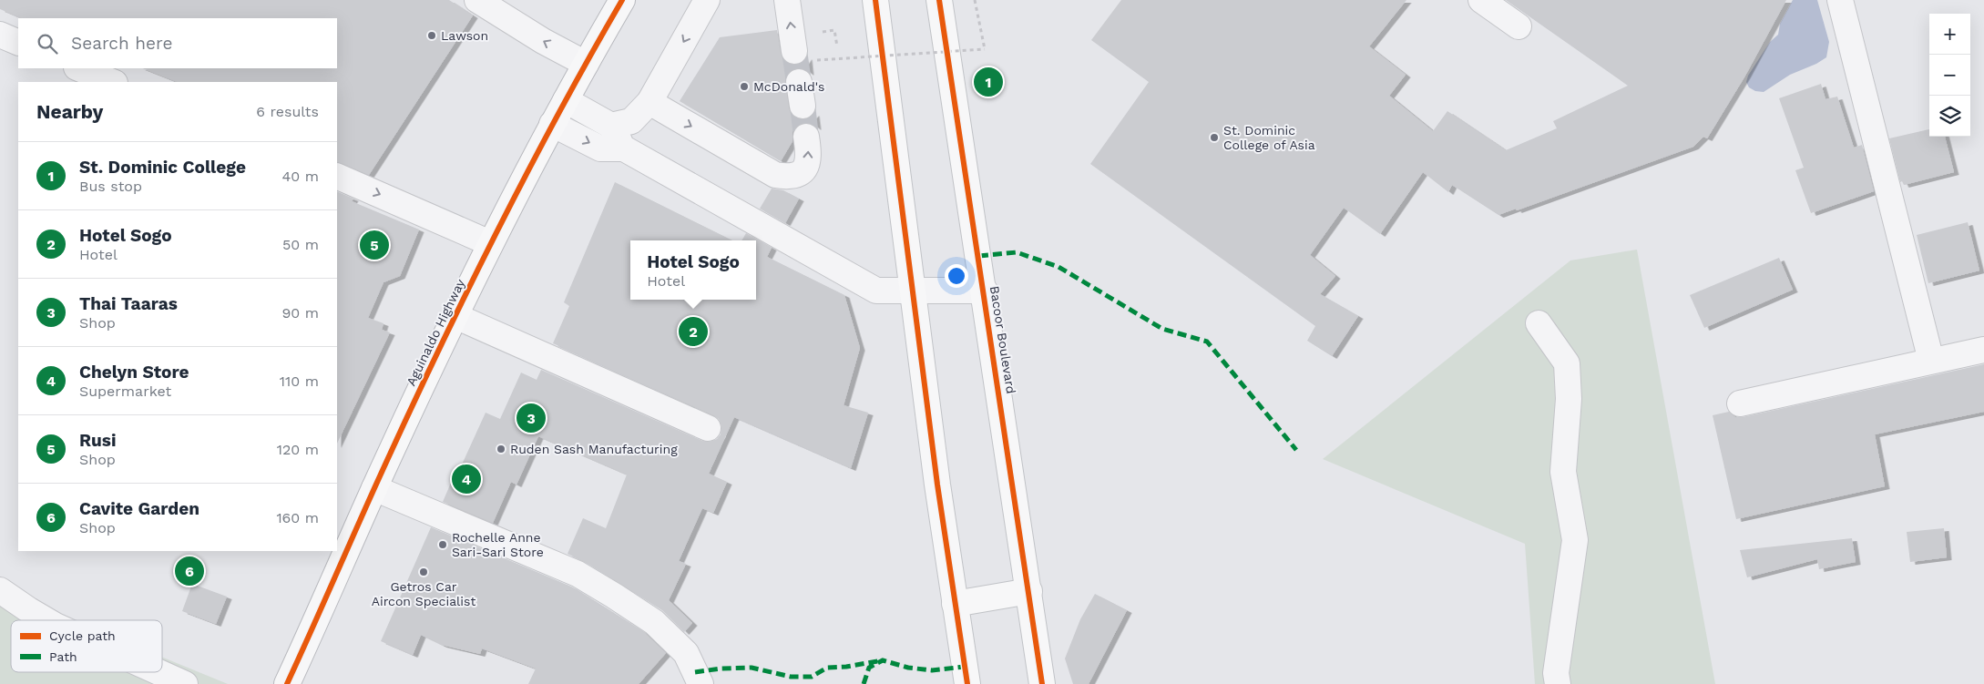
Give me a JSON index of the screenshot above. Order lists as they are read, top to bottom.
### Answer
{
  "streets": {
    "main road": ["Aguinaldo Highway", "Bacoor Boulevard"]
  },
  "places": [
    "Lawson",
    "McDonald's",
    "St. Dominic College of Asia",
    "Ruden Sash Manufacturing",
    "Rochelle Anne Sari-Sari Store",
    "Getros Car Aircon Specialist"
  ],
  "legend": ["Cycle path", "Path"],
  "page": {
    "map_buttons": ["+", "−"],
    "search": "Search here",
    "pins": [
      "1",
      "5",
      "2",
      "3",
      "4",
      "6"
    ],
    "heading": ["Nearby", "6 results"],
    "list": [
      {
        "mark": "1",
        "name": "St. Dominic College",
        "note": "Bus stop",
        "value": "40 m"
      },
      {
        "mark": "2",
        "name": "Hotel Sogo",
        "note": "Hotel",
        "value": "50 m"
      },
      {
        "mark": "3",
        "name": "Thai Taaras",
        "note": "Shop",
        "value": "90 m"
      },
      {
        "mark": "4",
        "name": "Chelyn Store",
        "note": "Supermarket",
        "value": "110 m"
      },
      {
        "mark": "5",
        "name": "Rusi",
        "note": "Shop",
        "value": "120 m"
      },
      {
        "mark": "6",
        "name": "Cavite Garden",
        "note": "Shop",
        "value": "160 m"
      }
    ],
    "popup": ["Hotel Sogo", "Hotel"]
  }
}
